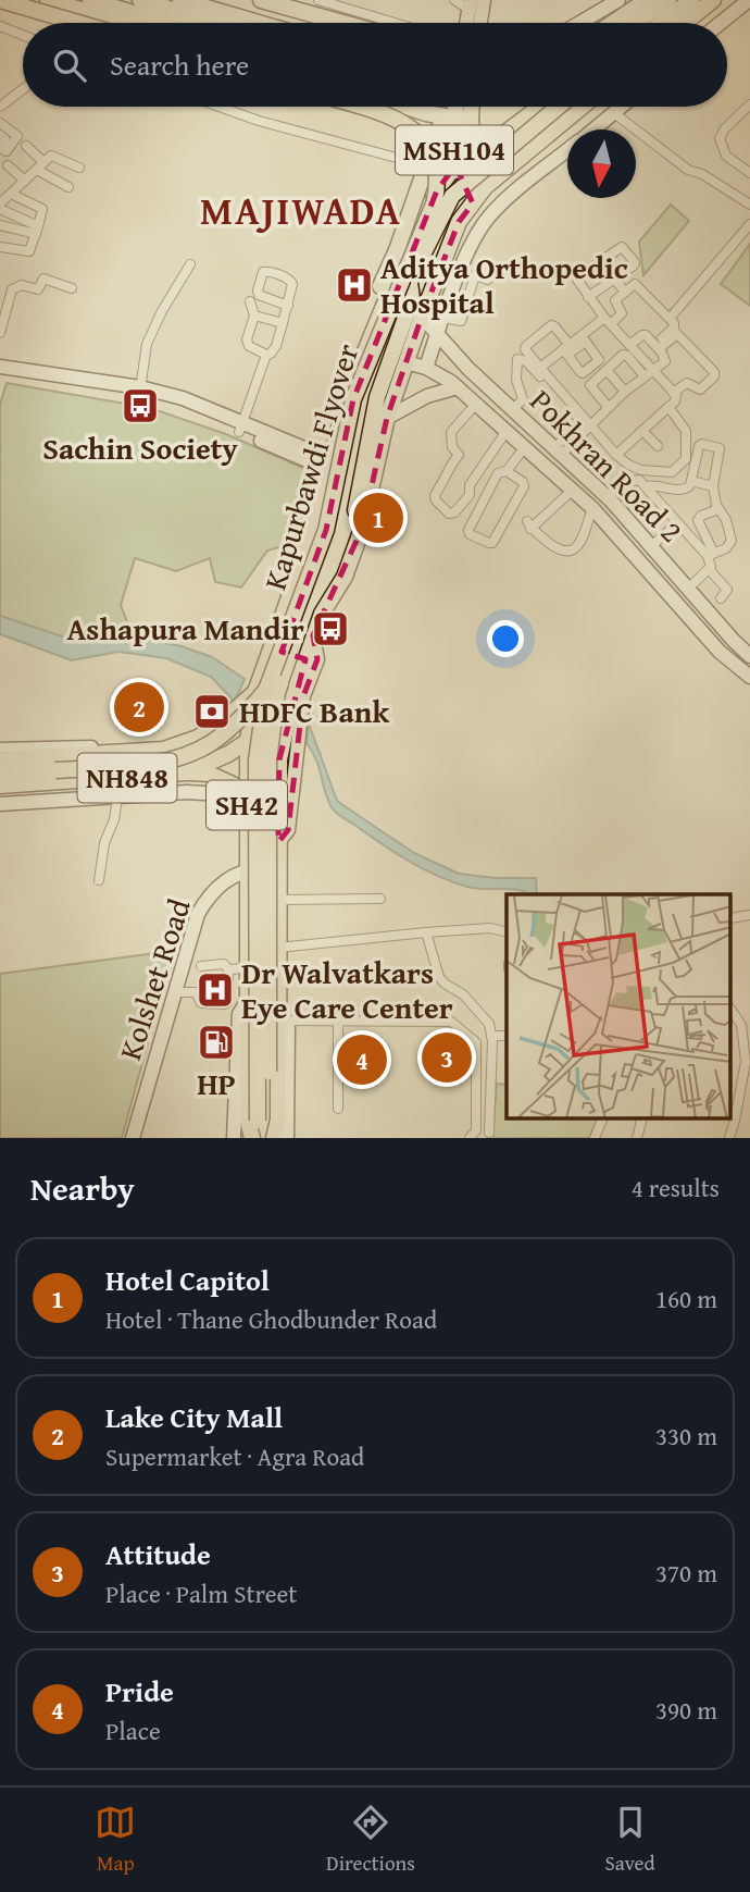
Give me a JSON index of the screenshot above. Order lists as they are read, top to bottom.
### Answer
{
  "streets": {
    "highway": [
      "MSH104",
      "Kapurbawdi Flyover",
      "NH848",
      "SH42"
    ],
    "street": ["Pokhran Road 2", "Kolshet Road"]
  },
  "crossings": [
    ["MSH104", "NH848"],
    ["Kapurbawdi Flyover", "NH848"],
    ["Kapurbawdi Flyover", "SH42"],
    ["NH848", "SH42"],
    ["SH42", "Kolshet Road"]
  ],
  "districts": ["MAJIWADA"],
  "places": {
    "hospital": ["Aditya Orthopedic Hospital", "Dr Walvatkars Eye Care Center"],
    "bus stop": ["Sachin Society", "Ashapura Mandir"],
    "bank": ["HDFC Bank"],
    "fuel station": ["HP"]
  },
  "north": "bottom",
  "page": {
    "search": "Search here",
    "pins": [
      "1",
      "2",
      "3",
      "4"
    ],
    "heading": ["Nearby", "4 results"],
    "list": [
      {
        "mark": "1",
        "name": "Hotel Capitol",
        "note": "Hotel · Thane Ghodbunder Road",
        "value": "160 m"
      },
      {
        "mark": "2",
        "name": "Lake City Mall",
        "note": "Supermarket · Agra Road",
        "value": "330 m"
      },
      {
        "mark": "3",
        "name": "Attitude",
        "note": "Place · Palm Street",
        "value": "370 m"
      },
      {
        "mark": "4",
        "name": "Pride",
        "note": "Place",
        "value": "390 m"
      }
    ],
    "nav": ["Map", "Directions", "Saved"]
  }
}
